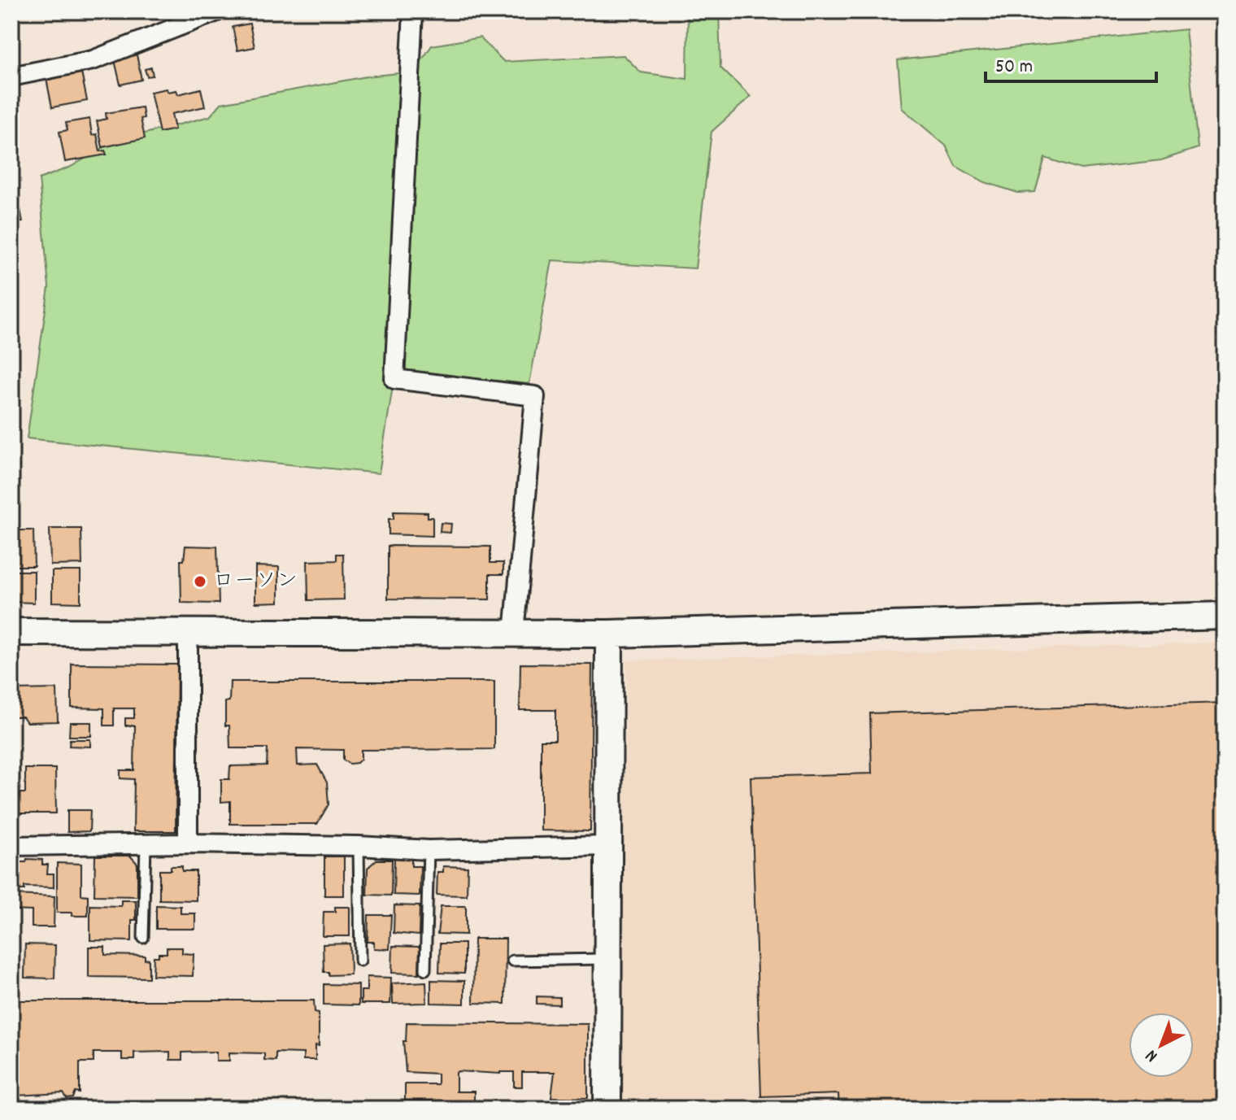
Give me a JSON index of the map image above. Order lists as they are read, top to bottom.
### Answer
{
  "places": ["ローソン"],
  "scale_bar": "50 m",
  "north": "bottom left"
}
